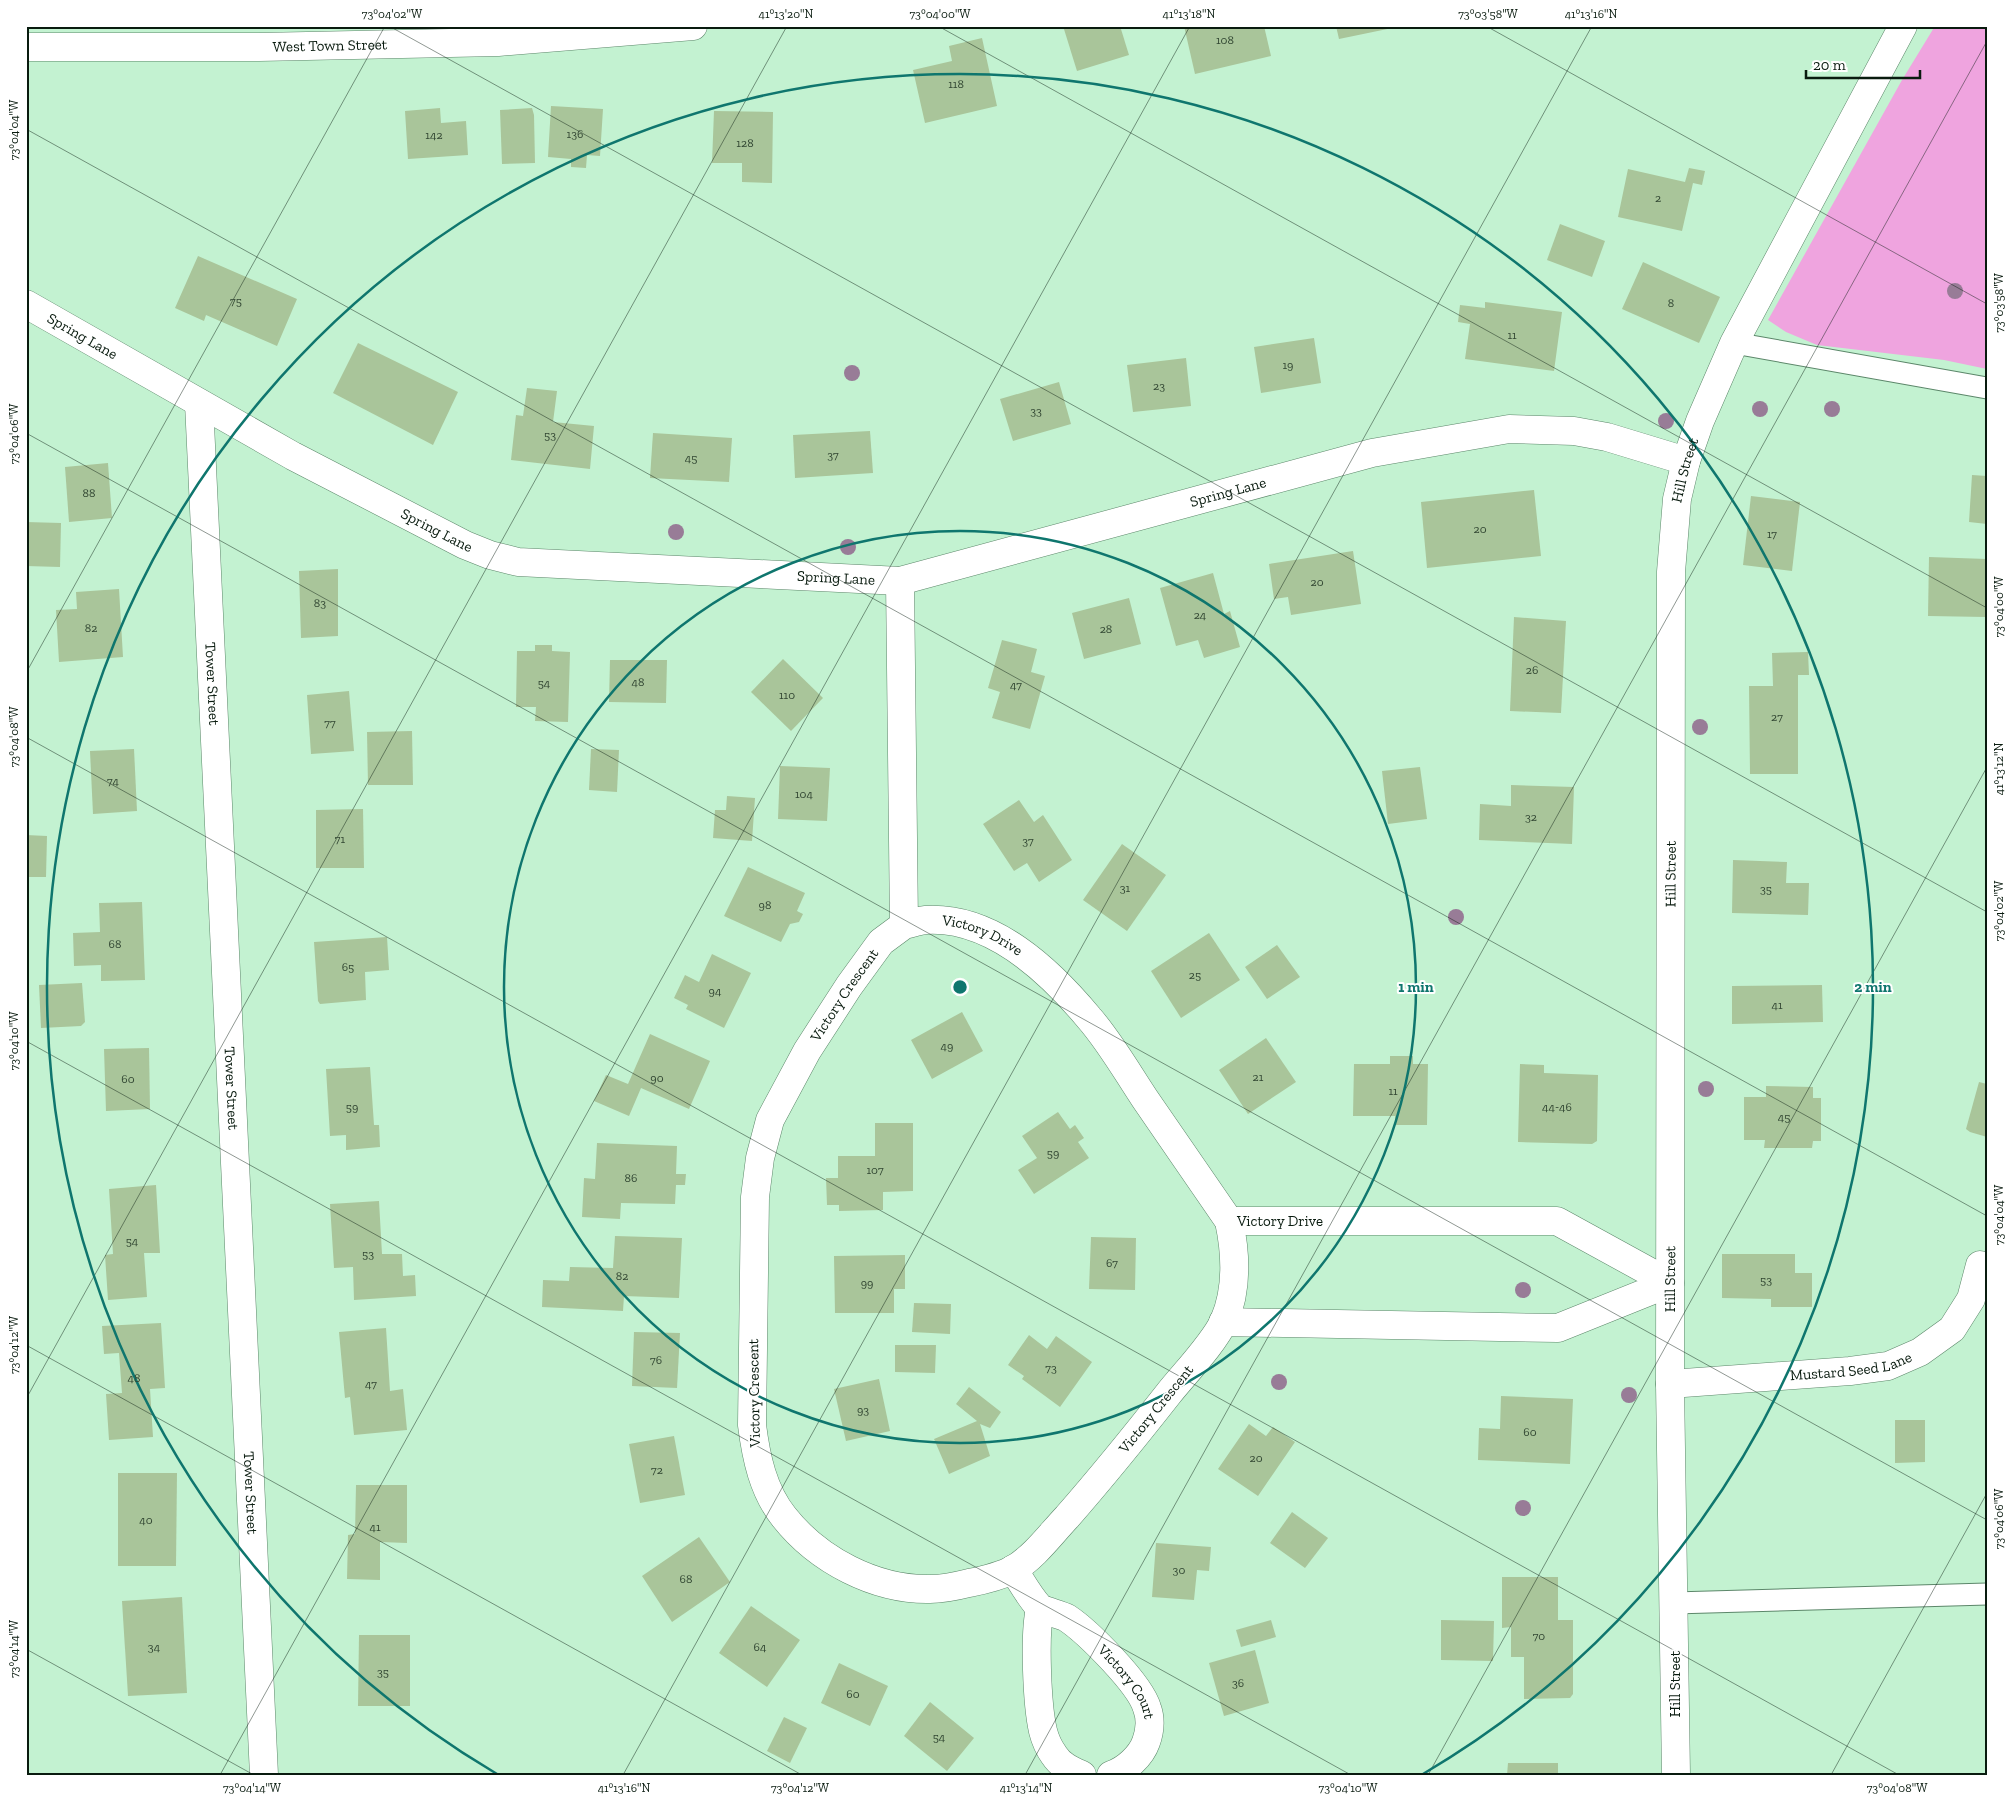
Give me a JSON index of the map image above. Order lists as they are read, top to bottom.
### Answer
{
  "streets": {
    "street": [
      "West Town Street",
      "Spring Lane",
      "Hill Street",
      "Tower Street",
      "Victory Drive",
      "Victory Crescent",
      "Mustard Seed Lane",
      "Victory Court"
    ]
  },
  "crossings": [
    ["Spring Lane", "Hill Street"],
    ["Spring Lane", "Tower Street"],
    ["Hill Street", "Victory Drive"],
    ["Hill Street", "Mustard Seed Lane"],
    ["Victory Drive", "Victory Crescent"]
  ],
  "house_numbers": [
    "108",
    "118",
    "136",
    "142",
    "128",
    "2",
    "75",
    "8",
    "11",
    "19",
    "23",
    "33",
    "53",
    "37",
    "45",
    "88",
    "20",
    "17",
    "20",
    "83",
    "24",
    "82",
    "28",
    "26",
    "48",
    "54",
    "47",
    "110",
    "27",
    "77",
    "74",
    "104",
    "32",
    "71",
    "37",
    "31",
    "35",
    "98",
    "68",
    "65",
    "25",
    "94",
    "41",
    "49",
    "21",
    "90",
    "60",
    "11",
    "59",
    "44-46",
    "45",
    "59",
    "107",
    "86",
    "54",
    "53",
    "67",
    "82",
    "53",
    "99",
    "76",
    "73",
    "48",
    "47",
    "93",
    "60",
    "20",
    "72",
    "40",
    "41",
    "30",
    "68",
    "70",
    "34",
    "64",
    "35",
    "36",
    "60",
    "54"
  ],
  "scale_bar": "20 m",
  "coordinates": [
    "73°04'02\"W",
    "41°13'20\"N",
    "73°04'00\"W",
    "41°13'18\"N",
    "73°03'58\"W",
    "41°13'16\"N",
    "73°04'04\"W",
    "73°04'06\"W",
    "73°04'08\"W",
    "41°13'12\"N",
    "73°04'10\"W",
    "73°04'12\"W",
    "73°04'14\"W",
    "41°13'14\"N"
  ],
  "rings": ["1 min", "2 min"]
}
